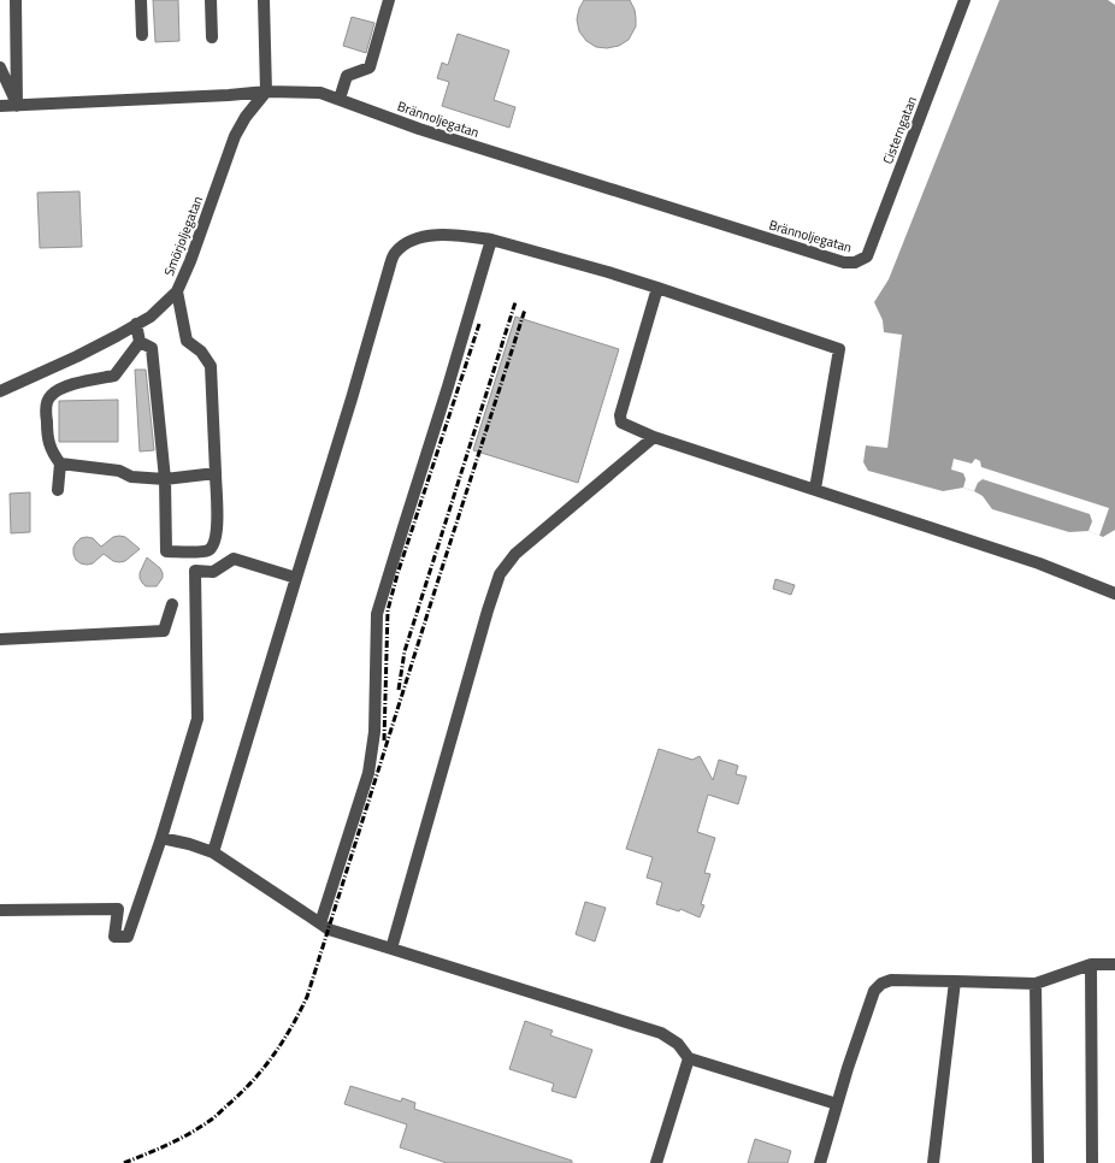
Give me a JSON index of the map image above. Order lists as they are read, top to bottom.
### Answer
{
  "streets": {
    "street": ["Brännoljegatan", "Cisterngatan", "Smörjoljegatan"]
  },
  "crossings": [
    ["Brännoljegatan", "Cisterngatan"],
    ["Brännoljegatan", "Smörjoljegatan"]
  ]
}
